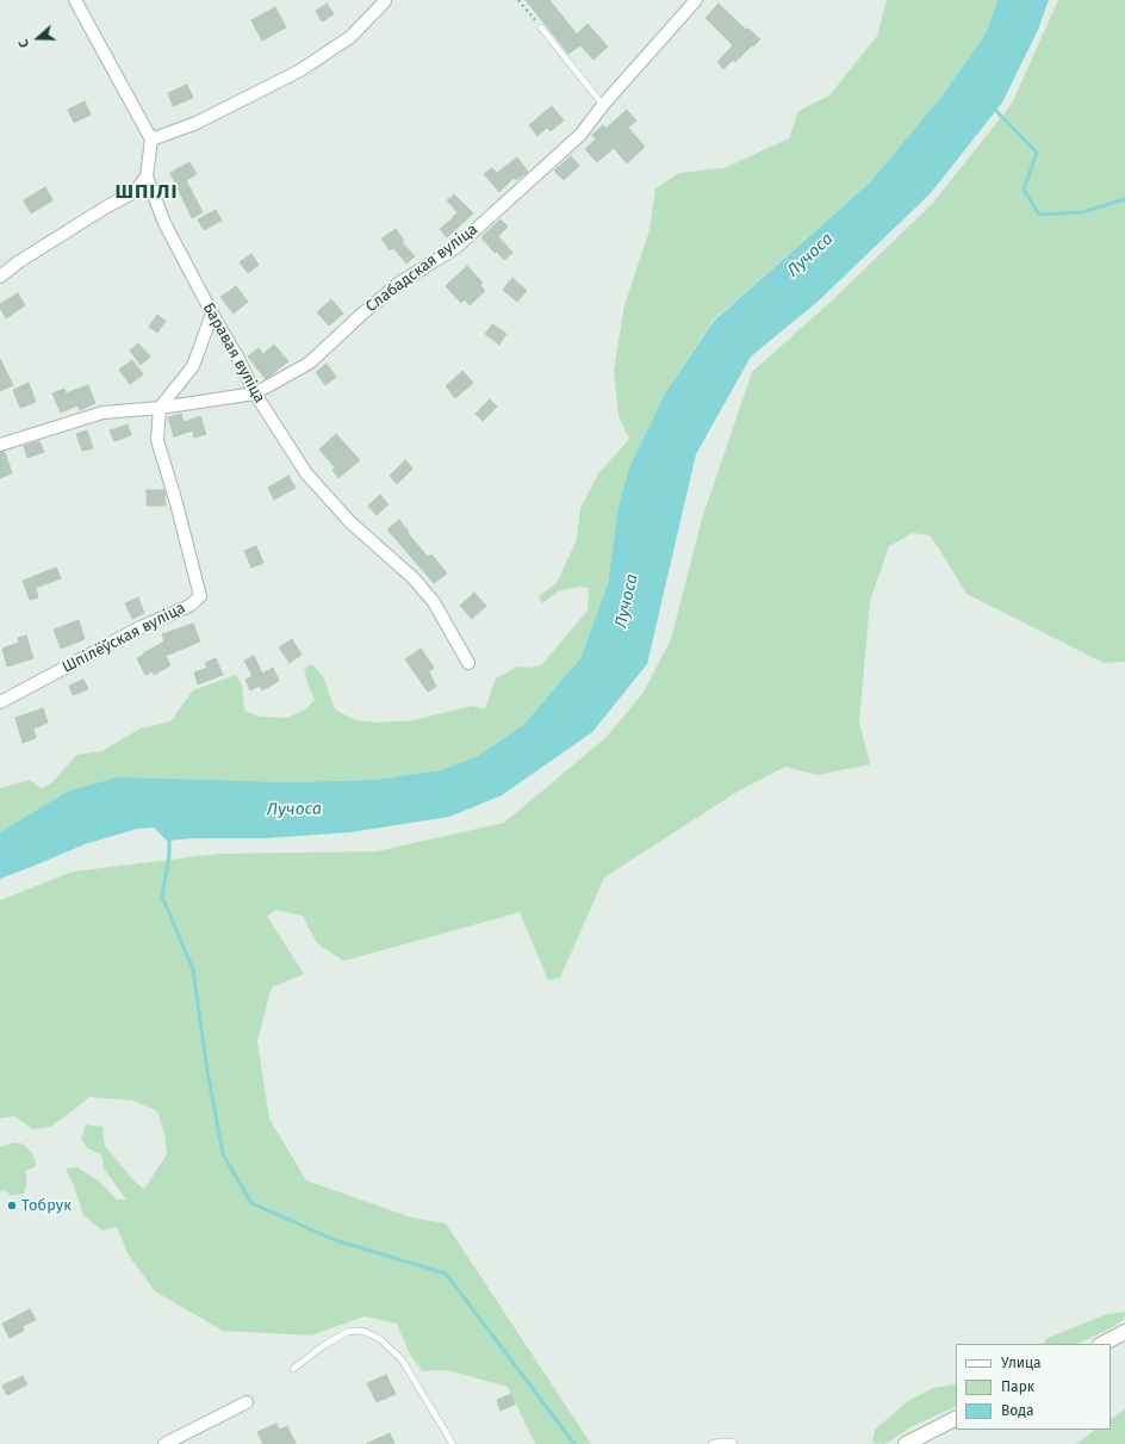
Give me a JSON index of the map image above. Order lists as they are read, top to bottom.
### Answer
{
  "streets": {
    "street": ["Слабадская вуліца", "Баравая вуліца", "Шпілёўская вуліца"]
  },
  "crossings": [
    ["Слабадская вуліца", "Баравая вуліца"],
    ["Слабадская вуліца", "Шпілёўская вуліца"]
  ],
  "districts": ["ШПІЛІ"],
  "water": ["Лучоса"],
  "places": ["Тобрук"],
  "legend": ["Улица", "Парк", "Вода"],
  "north": "left"
}
